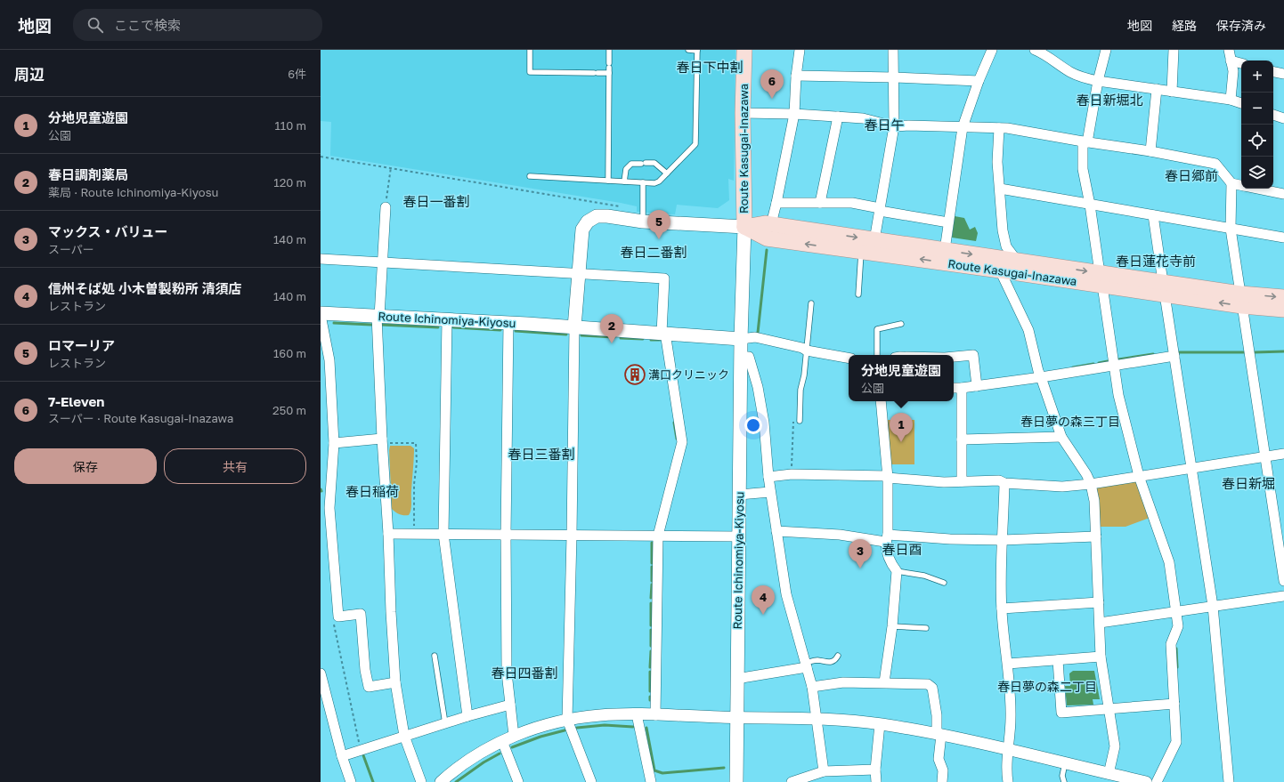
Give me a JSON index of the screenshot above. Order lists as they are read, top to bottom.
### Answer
{
  "streets": {
    "main road": ["Route Kasugai-Inazawa", "Route Ichinomiya-Kiyosu"]
  },
  "crossings": [
    ["Route Kasugai-Inazawa", "Route Ichinomiya-Kiyosu"]
  ],
  "districts": [
    "春日下中割",
    "春日新堀北",
    "春日午",
    "春日郷前",
    "春日一番割",
    "春日二番割",
    "春日蓮花寺前",
    "春日夢の森三丁目",
    "春日三番割",
    "春日新堀",
    "春日稲荷",
    "春日酉",
    "春日四番割",
    "春日夢の森二丁目"
  ],
  "places": {
    "building": ["溝口クリニック"]
  },
  "page": {
    "header": "地図",
    "search": "ここで検索",
    "nav": ["地図", "経路", "保存済み"],
    "heading": ["周辺", "6件"],
    "map_buttons": ["+", "−"],
    "pins": [
      "6",
      "5",
      "2",
      "1",
      "3",
      "4"
    ],
    "list": [
      {
        "mark": "1",
        "name": "分地児童遊園",
        "note": "公園",
        "value": "110 m"
      },
      {
        "mark": "2",
        "name": "春日調剤薬局",
        "note": "薬局 · Route Ichinomiya-Kiyosu",
        "value": "120 m"
      },
      {
        "mark": "3",
        "name": "マックス・バリュー",
        "note": "スーパー",
        "value": "140 m"
      },
      {
        "mark": "4",
        "name": "信州そば処 小木曽製粉所 清須店",
        "note": "レストラン",
        "value": "140 m"
      },
      {
        "mark": "5",
        "name": "ロマーリア",
        "note": "レストラン",
        "value": "160 m"
      },
      {
        "mark": "6",
        "name": "7-Eleven",
        "note": "スーパー · Route Kasugai-Inazawa",
        "value": "250 m"
      }
    ],
    "popup": ["分地児童遊園", "公園"],
    "buttons": ["保存", "共有"]
  }
}
